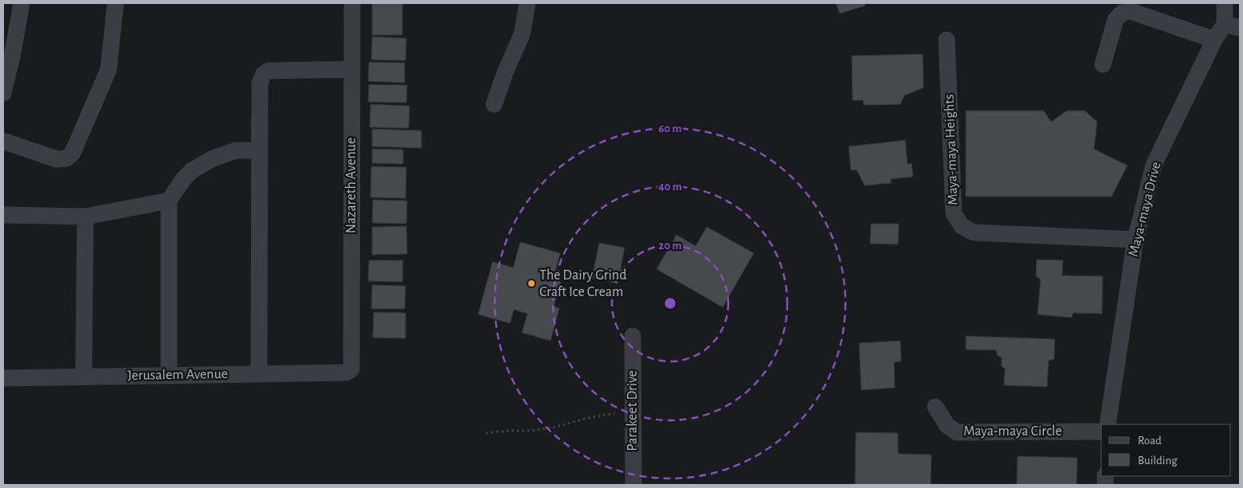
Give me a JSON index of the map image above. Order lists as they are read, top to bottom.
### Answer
{
  "streets": {
    "street": [
      "Maya-maya Heights",
      "Nazareth Avenue",
      "Maya-maya Drive",
      "Jerusalem Avenue",
      "Parakeet Drive",
      "Maya-maya Circle"
    ]
  },
  "crossings": [
    ["Maya-maya Heights", "Maya-maya Drive"],
    ["Nazareth Avenue", "Jerusalem Avenue"]
  ],
  "places": ["The Dairy Grind Craft Ice Cream"],
  "legend": ["Road", "Building"],
  "rings": ["60 m", "40 m", "20 m"]
}
